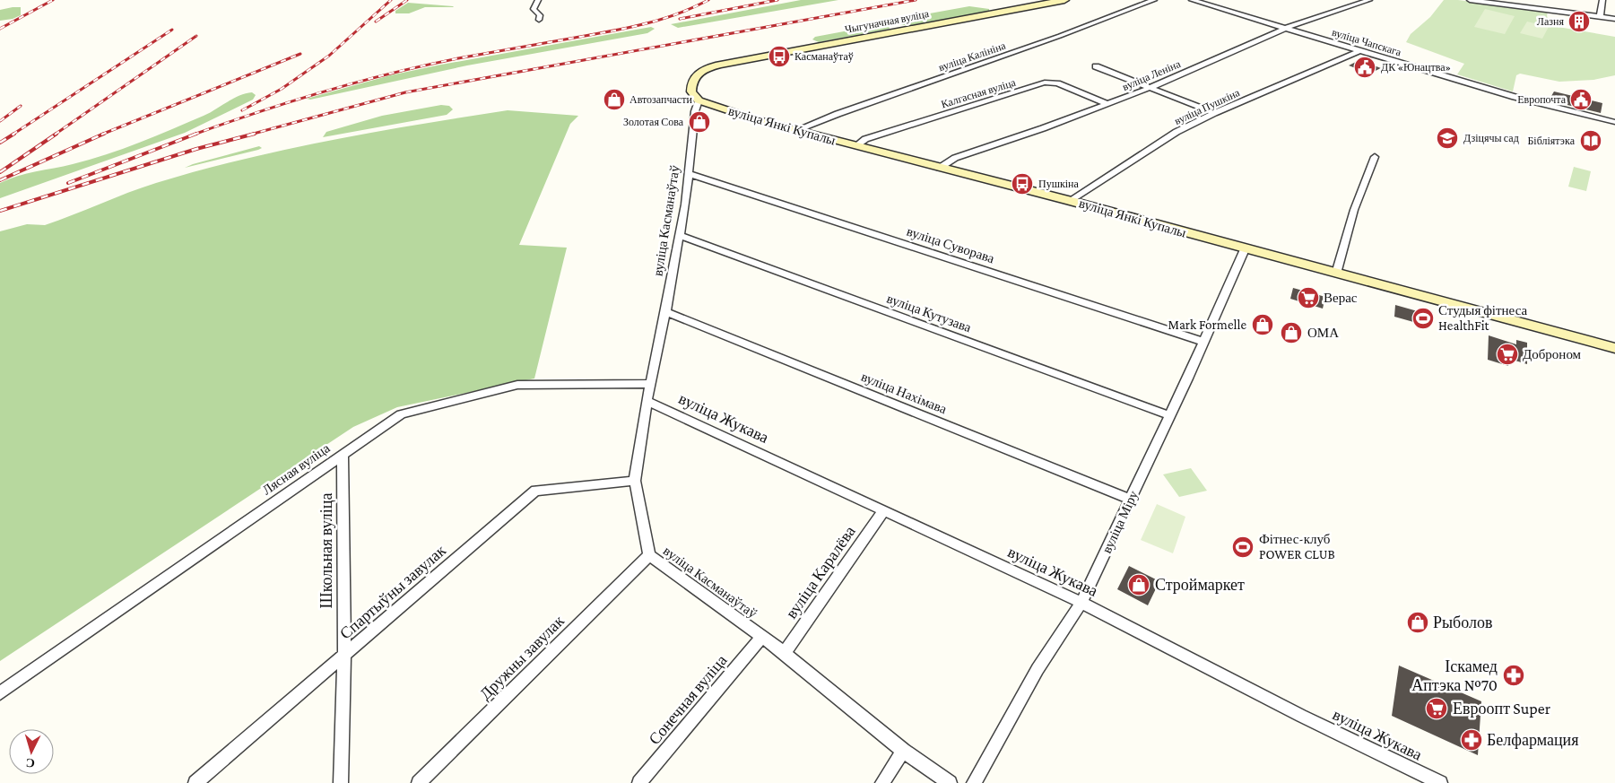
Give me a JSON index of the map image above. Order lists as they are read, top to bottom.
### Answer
{
  "streets": {
    "street": [
      "Чыгуначная вуліца",
      "вуліца Чапскага",
      "вуліца Калініна",
      "вуліца Леніна",
      "Калгасная вуліца",
      "вуліца Пушкіна",
      "вуліца Янкі Купалы",
      "вуліца Касманаўтаў",
      "вуліца Суворава",
      "вуліца Кутузава",
      "вуліца Нахімава",
      "вуліца Жукава",
      "Лясная вуліца",
      "вуліца Міру",
      "Школьная вуліца",
      "вуліца Каралёва",
      "Спартыўны завулак",
      "Дружны завулак",
      "Сонечная вуліца"
    ]
  },
  "crossings": [
    ["вуліца Чапскага", "вуліца Леніна"],
    ["вуліца Чапскага", "вуліца Пушкіна"],
    ["вуліца Калініна", "вуліца Янкі Купалы"],
    ["вуліца Леніна", "Калгасная вуліца"],
    ["вуліца Леніна", "вуліца Янкі Купалы"],
    ["Калгасная вуліца", "вуліца Янкі Купалы"],
    ["вуліца Пушкіна", "вуліца Янкі Купалы"],
    ["вуліца Янкі Купалы", "вуліца Касманаўтаў"],
    ["вуліца Янкі Купалы", "вуліца Міру"],
    ["вуліца Касманаўтаў", "вуліца Суворава"],
    ["вуліца Касманаўтаў", "вуліца Кутузава"],
    ["вуліца Касманаўтаў", "вуліца Нахімава"],
    ["вуліца Касманаўтаў", "вуліца Жукава"],
    ["вуліца Касманаўтаў", "Лясная вуліца"],
    ["вуліца Касманаўтаў", "вуліца Каралёва"],
    ["вуліца Касманаўтаў", "Спартыўны завулак"],
    ["вуліца Касманаўтаў", "Дружны завулак"],
    ["вуліца Касманаўтаў", "Сонечная вуліца"],
    ["вуліца Суворава", "вуліца Міру"],
    ["вуліца Кутузава", "вуліца Міру"],
    ["вуліца Нахімава", "вуліца Міру"],
    ["вуліца Жукава", "вуліца Міру"],
    ["вуліца Жукава", "вуліца Каралёва"],
    ["Лясная вуліца", "Школьная вуліца"],
    ["Школьная вуліца", "Спартыўны завулак"]
  ],
  "places": {
    "building": ["Лазня"],
    "bus stop": ["Касманаўтаў", "Пушкіна"],
    "public building": ["ДК «Юнацтва»", "Европочта"],
    "shop": [
      "Автозапчасти",
      "Золотая Сова",
      "Mark Formelle",
      "ОМА",
      "Строймаркет",
      "Рыболов"
    ],
    "school or university": ["Дзіцячы сад"],
    "library": ["Бібліятэка"],
    "supermarket": ["Верас", "Доброном", "Евроопт Super"],
    "sports": ["Студыя фітнеса HealthFit", "Фітнес-клуб POWER CLUB"],
    "pharmacy": ["Іскамед Аптэка №70", "Белфармация"]
  },
  "north": "bottom"
}
